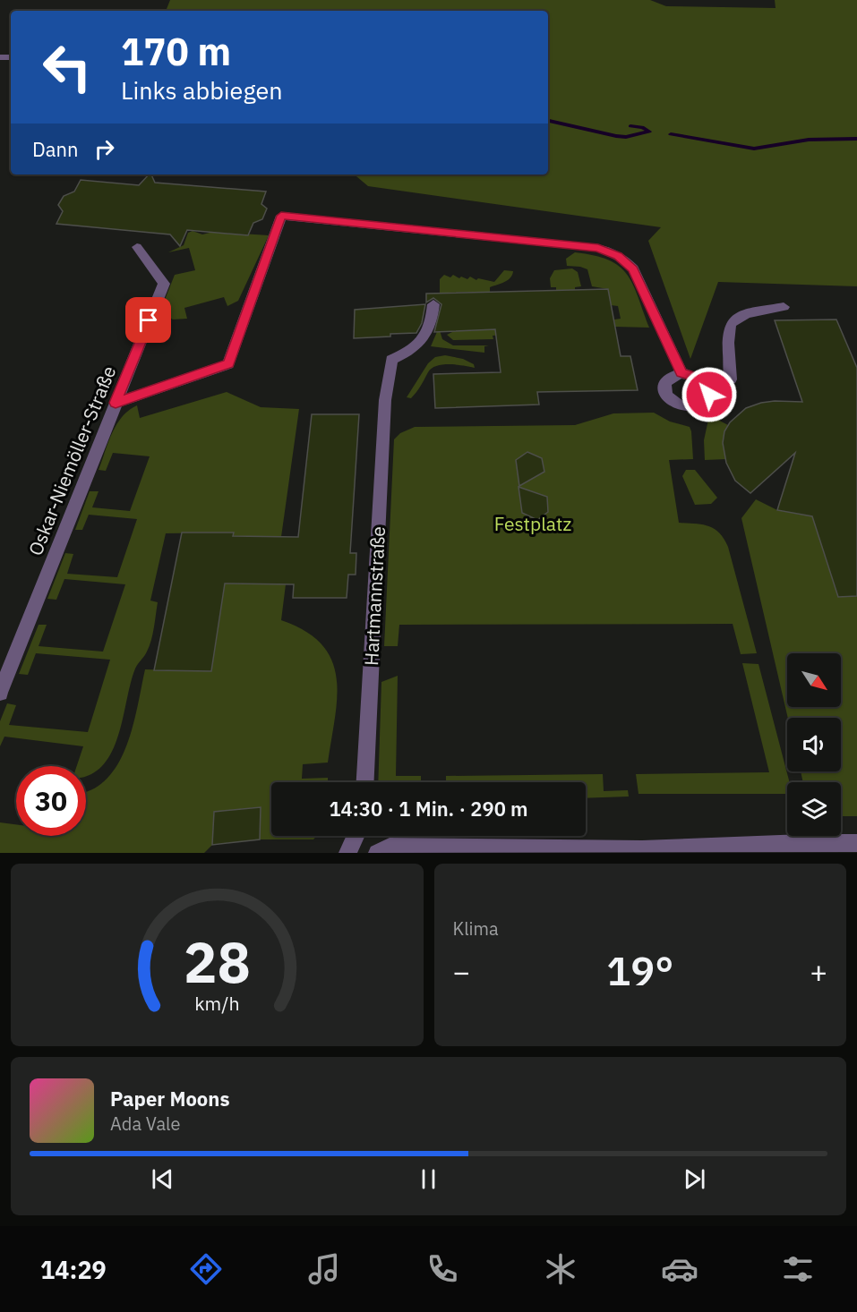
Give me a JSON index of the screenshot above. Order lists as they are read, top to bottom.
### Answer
{
  "streets": {
    "street": ["Oskar-Niemöller-Straße", "Hartmannstraße"]
  },
  "parks": ["Festplatz"],
  "north": "bottom right",
  "page": {
    "turn": ["170 m", "Links abbiegen"],
    "then": "Dann",
    "limit": "30",
    "trip": "14:30 · 1 Min. · 290 m",
    "tile": "Klima",
    "heat": ["−", "19°", "+"],
    "song": ["Paper Moons", "Ada Vale"],
    "tabs": "14:29",
    "gauge": ["28", "km/h"]
  }
}
